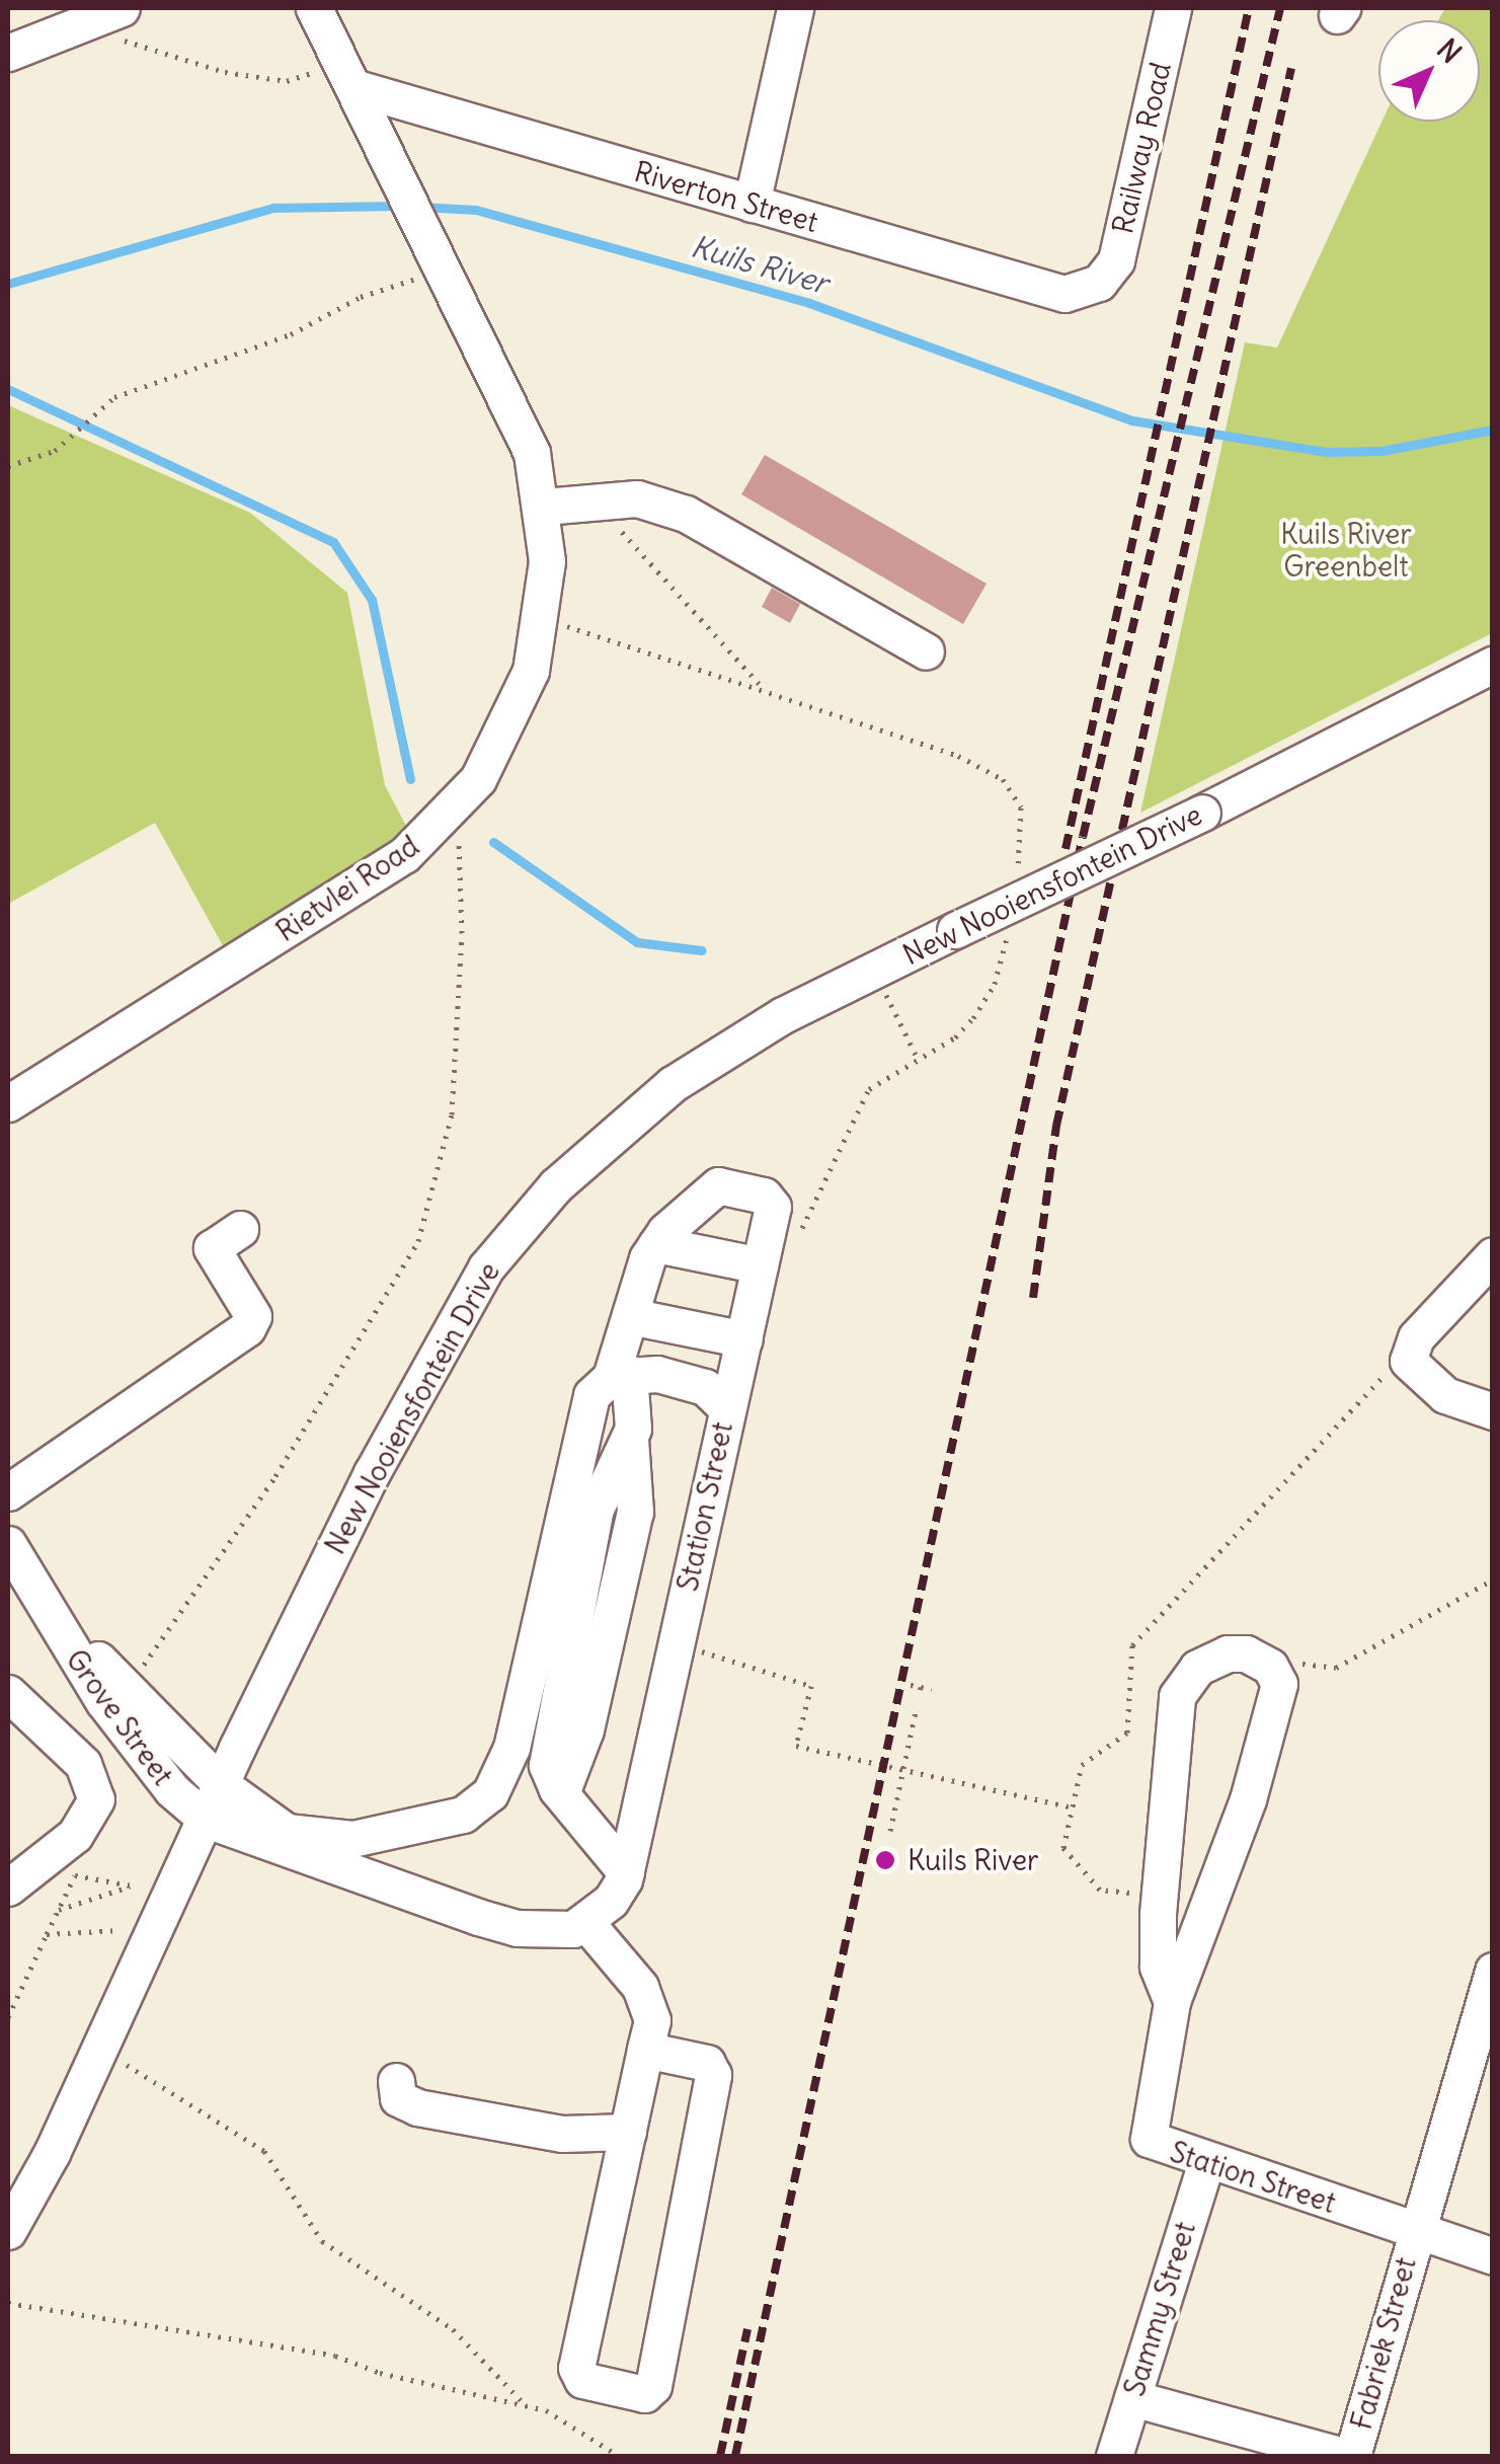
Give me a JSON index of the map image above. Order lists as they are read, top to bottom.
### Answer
{
  "streets": {
    "street": [
      "Railway Road",
      "Riverton Street",
      "New Nooiensfontein Drive",
      "Rietvlei Road",
      "Station Street",
      "Grove Street",
      "Sammy Street",
      "Fabriek Street"
    ]
  },
  "crossings": [
    ["Railway Road", "Riverton Street"],
    ["Riverton Street", "Rietvlei Road"],
    ["New Nooiensfontein Drive", "Grove Street"],
    ["Station Street", "Sammy Street"],
    ["Station Street", "Fabriek Street"]
  ],
  "water": ["Kuils River"],
  "parks": ["Kuils River Greenbelt"],
  "places": ["Kuils River"],
  "north": "top right"
}
